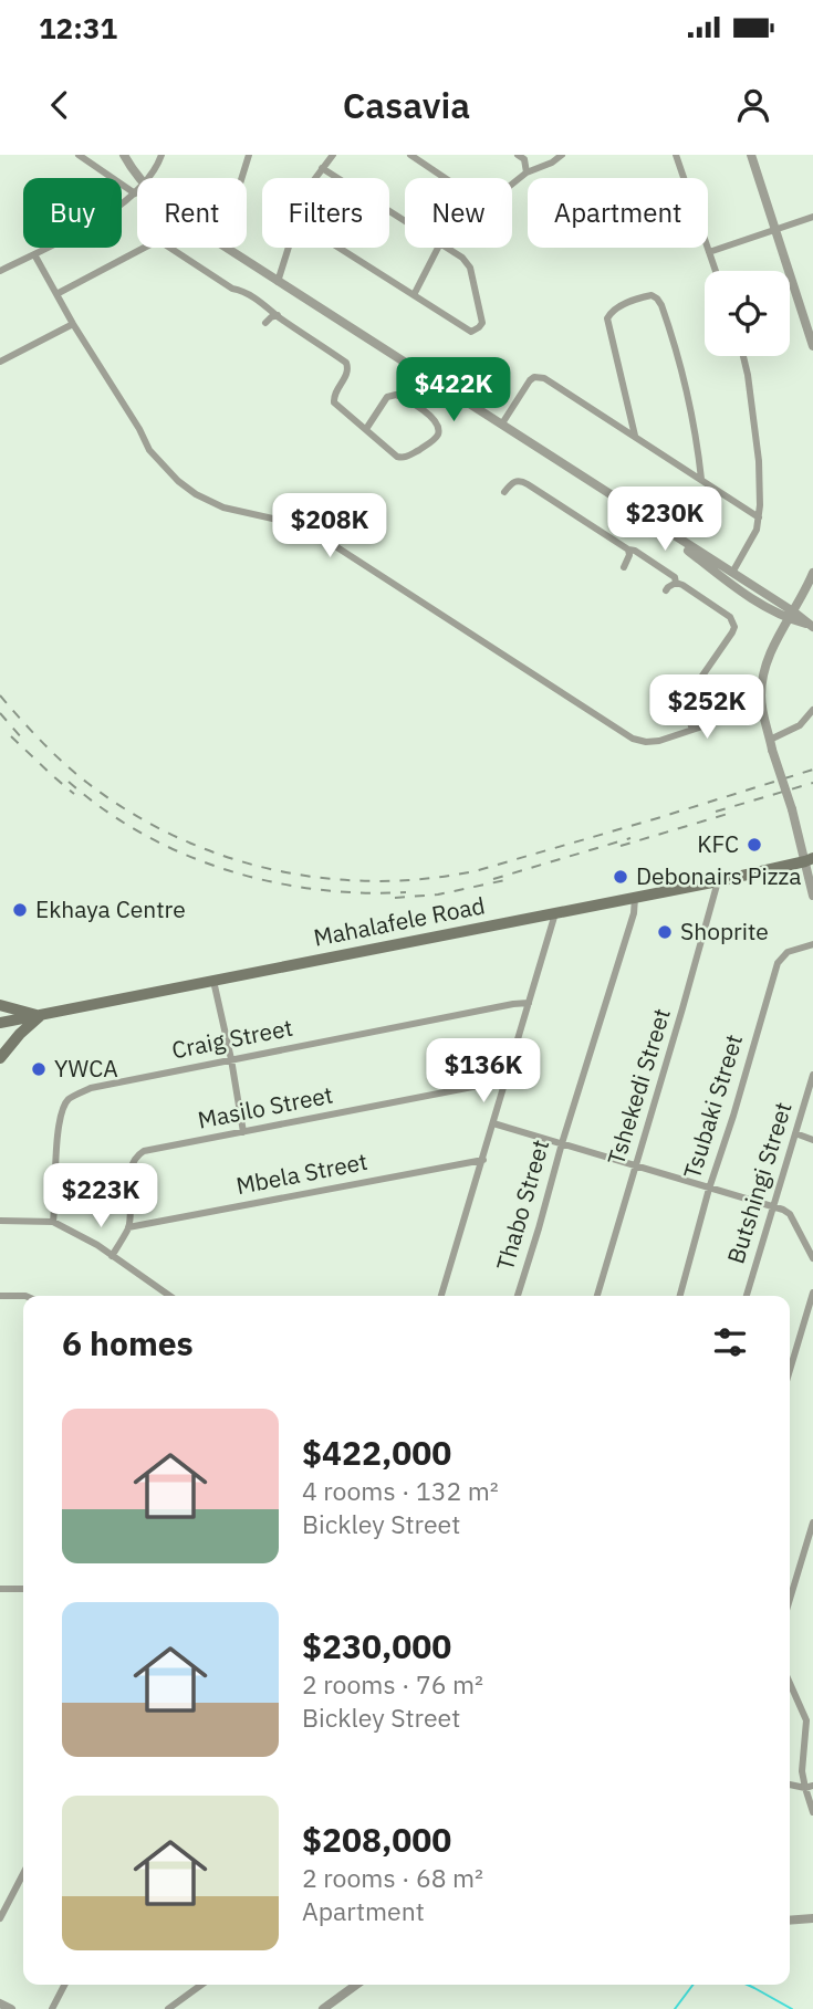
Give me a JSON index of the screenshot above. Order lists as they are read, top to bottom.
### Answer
{
  "streets": {
    "main road": ["Mahalafele Road"],
    "street": [
      "Craig Street",
      "Tshekedi Street",
      "Tsubaki Street",
      "Masilo Street",
      "Mbela Street",
      "Butshingi Street",
      "Thabo Street"
    ]
  },
  "crossings": [
    ["Mahalafele Road", "Tshekedi Street"],
    ["Mahalafele Road", "Thabo Street"],
    ["Masilo Street", "Mbela Street"]
  ],
  "places": [
    "KFC",
    "Debonairs Pizza",
    "Ekhaya Centre",
    "Shoprite",
    "YWCA"
  ],
  "page": {
    "status": "12:31",
    "header": "Casavia",
    "chip": [
      "Buy",
      "Rent",
      "Filters",
      "New",
      "Apartment"
    ],
    "price": [
      "$422K",
      "$230K",
      "$208K",
      "$252K",
      "$136K",
      "$223K"
    ],
    "heading": "6 homes",
    "list": [
      {
        "name": "$422,000",
        "note": "4 rooms · 132 m² · Bickley Street"
      },
      {
        "name": "$230,000",
        "note": "2 rooms · 76 m² · Bickley Street"
      },
      {
        "name": "$208,000",
        "note": "2 rooms · 68 m² · Apartment"
      }
    ]
  }
}
